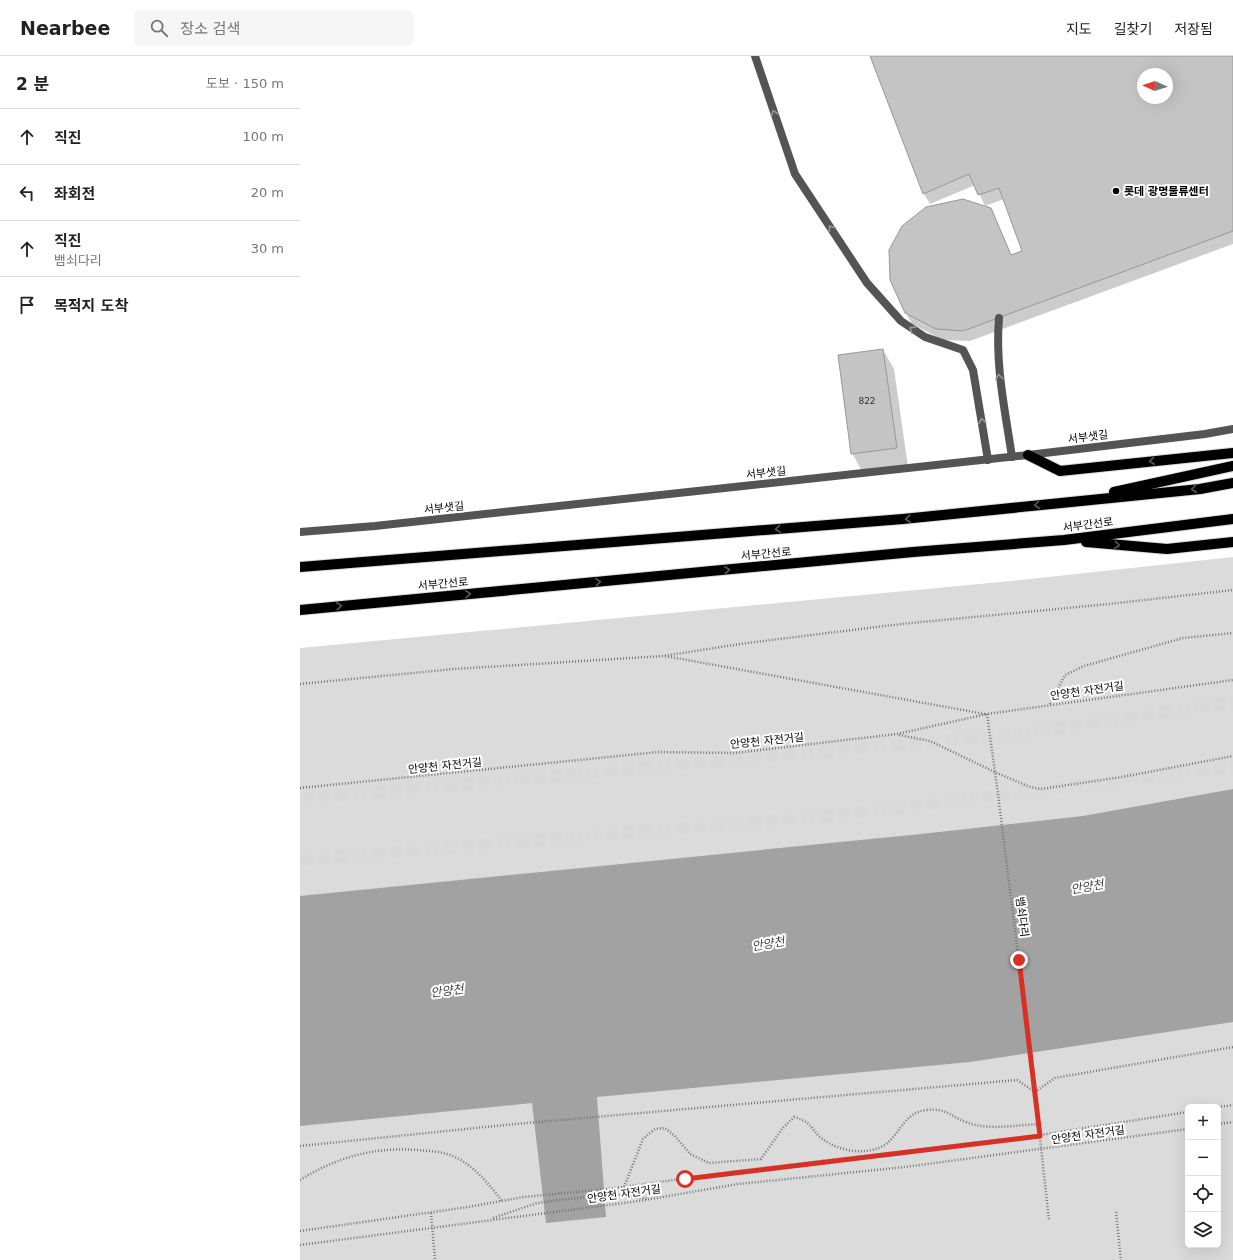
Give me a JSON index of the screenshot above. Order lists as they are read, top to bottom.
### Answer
{
  "streets": {
    "main road": ["서부간선로"],
    "street": ["서부샛길"],
    "path": ["안양천 자전거길", "뱀쇠다리"]
  },
  "crossings": [
    ["안양천 자전거길", "뱀쇠다리"]
  ],
  "water": ["안양천"],
  "places": ["롯데 광명물류센터"],
  "house_numbers": ["822"],
  "north": "left",
  "page": {
    "header": "Nearbee",
    "search": "장소 검색",
    "nav": ["지도", "길찾기", "저장됨"],
    "heading": ["2 분", "도보 · 150 m"],
    "list": [
      ["직진", "100 m"],
      ["좌회전", "20 m"],
      ["직진", "뱀쇠다리", "30 m"],
      "목적지 도착"
    ],
    "map_buttons": ["+", "−"]
  }
}
